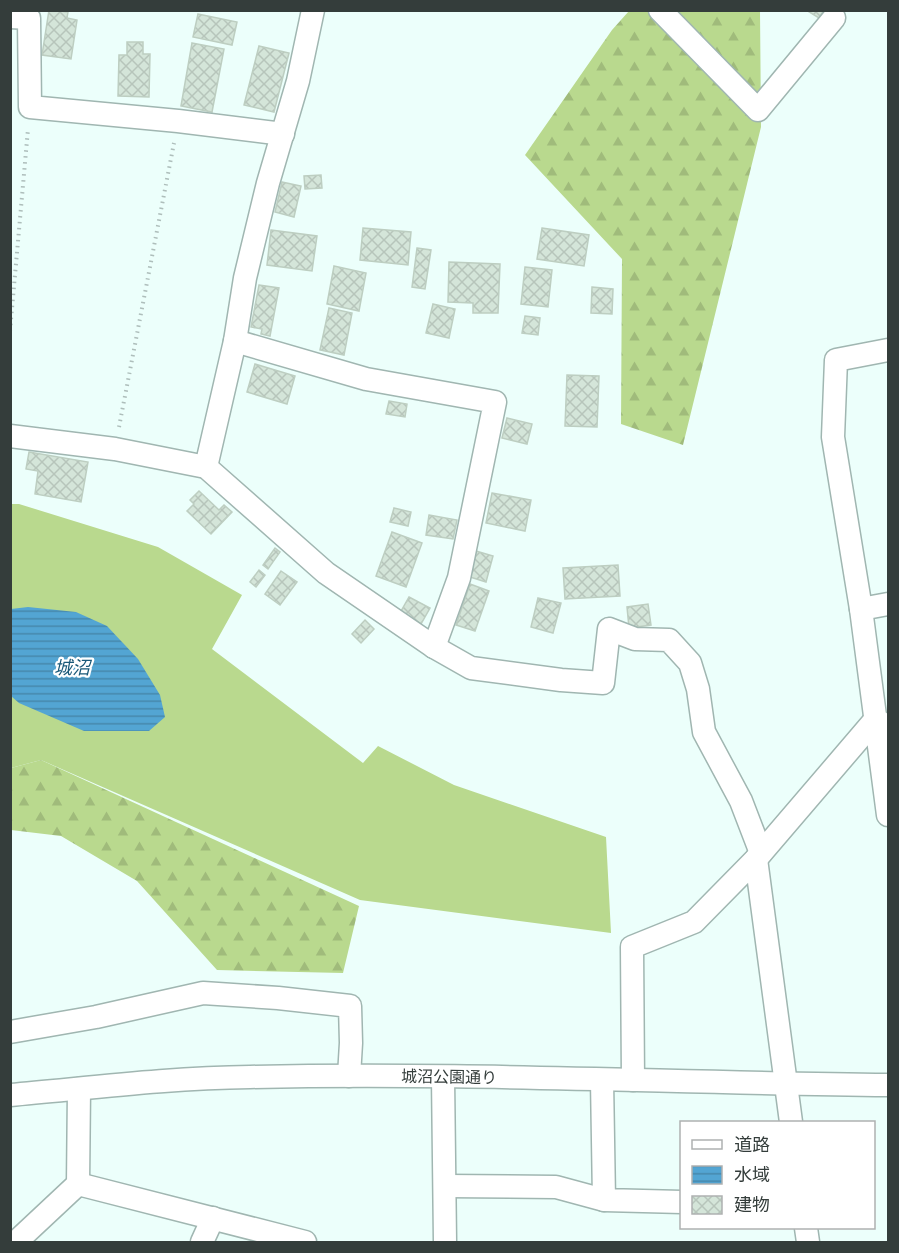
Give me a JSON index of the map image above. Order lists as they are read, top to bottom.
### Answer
{
  "streets": {
    "street": ["城沼公園通り"]
  },
  "water": ["城沼"],
  "legend": ["道路", "水域", "建物"]
}
